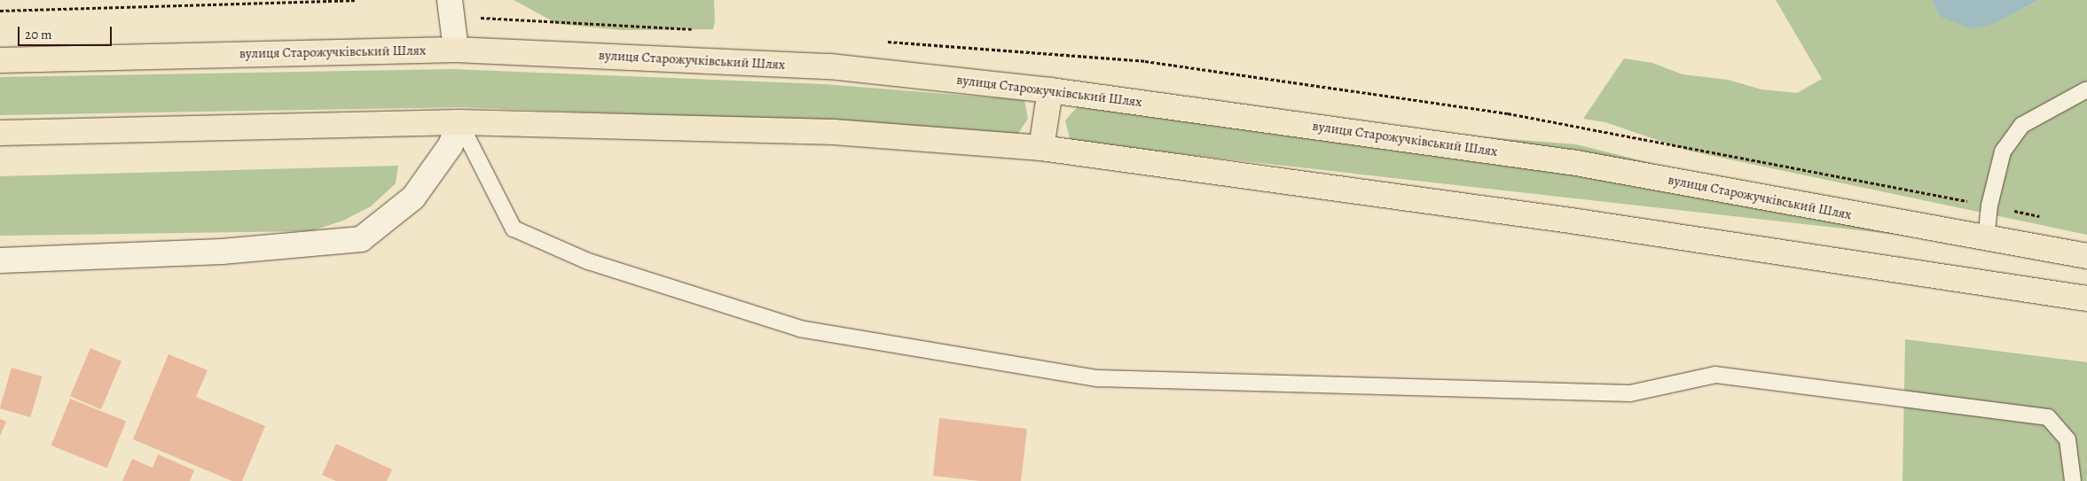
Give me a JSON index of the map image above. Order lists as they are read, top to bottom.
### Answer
{
  "streets": {
    "main road": ["вулиця Старожучківський Шлях"]
  },
  "scale_bar": "20 m"
}
